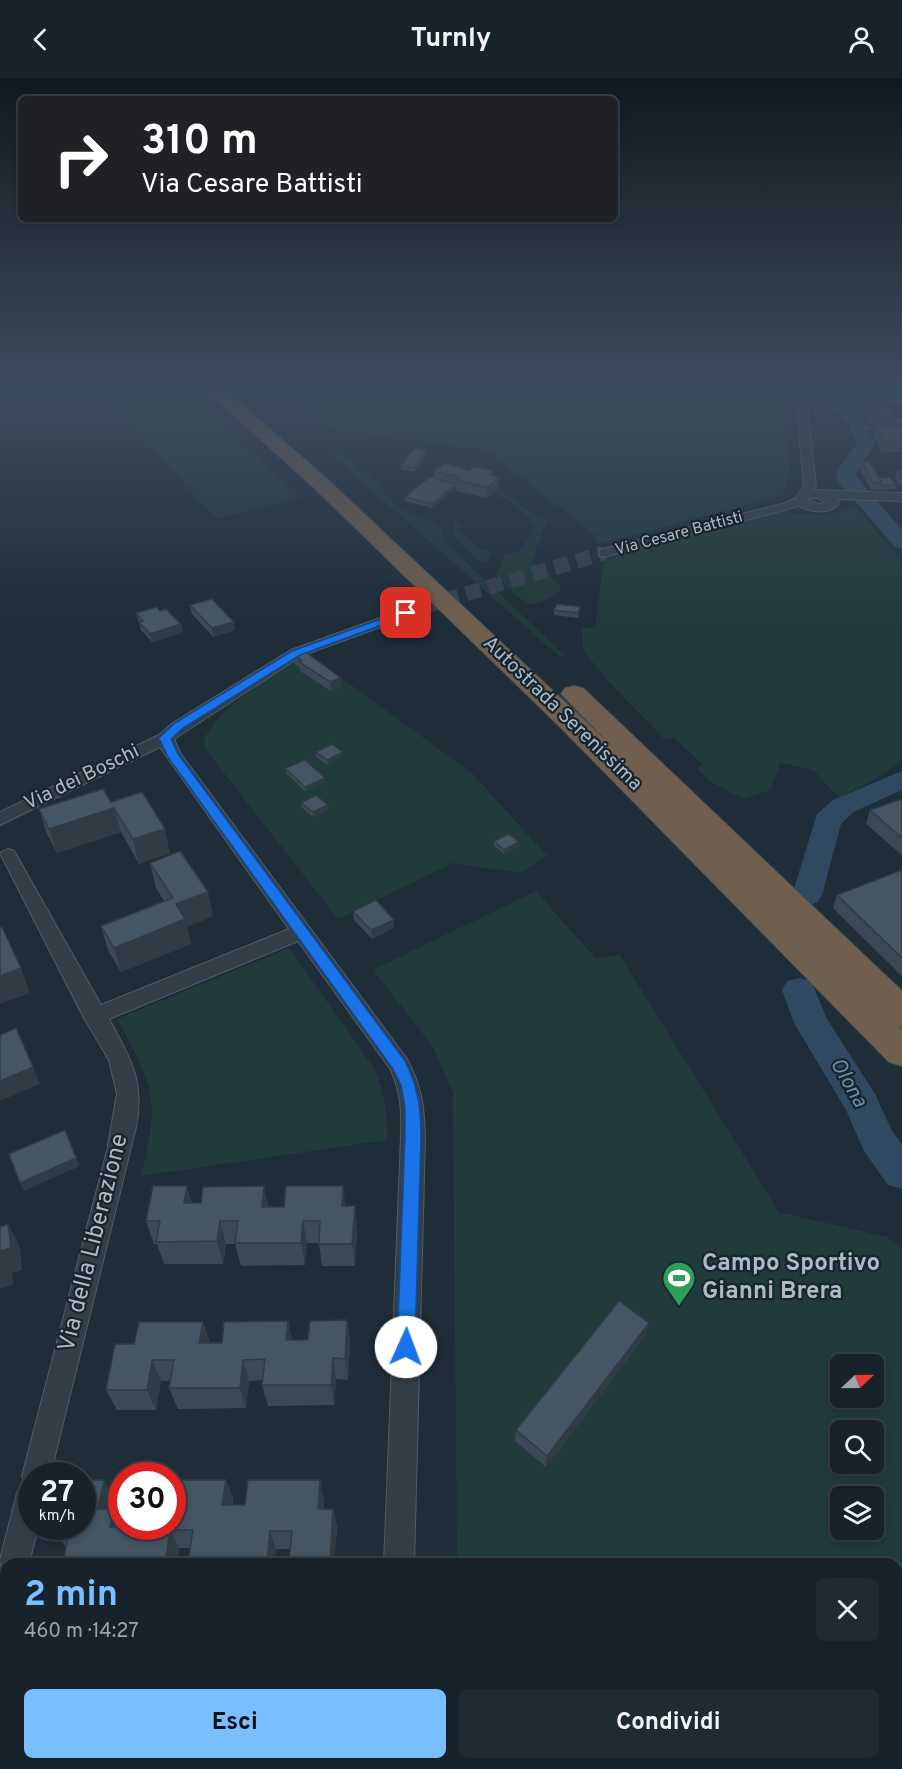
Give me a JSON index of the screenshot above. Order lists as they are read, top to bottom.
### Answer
{
  "streets": {
    "highway": ["Autostrada Serenissima"],
    "street": ["Via Cesare Battisti", "Via dei Boschi", "Via della Liberazione"]
  },
  "water": ["Olona"],
  "places": {
    "sports": ["Campo Sportivo Gianni Brera"]
  },
  "north": "right",
  "page": {
    "header": "Turnly",
    "turn": ["310 m", "Via Cesare Battisti"],
    "speed": "27 km/h",
    "limit": "30",
    "heading": ["2 min", "460 m · 14:27"],
    "buttons": ["Esci", "Condividi"]
  }
}
